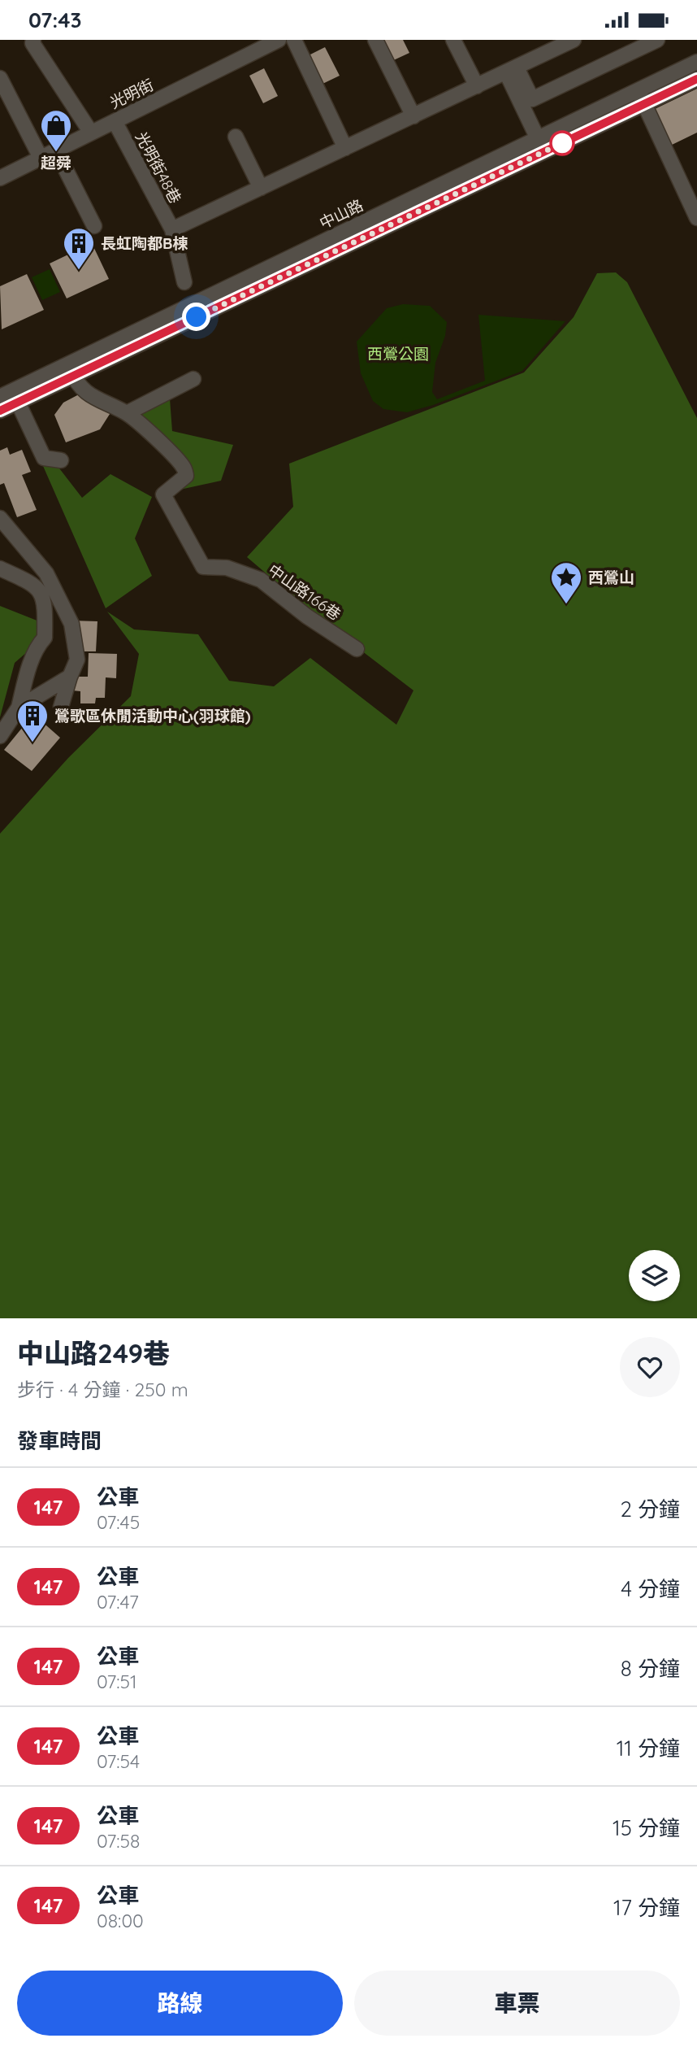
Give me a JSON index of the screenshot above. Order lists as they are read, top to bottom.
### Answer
{
  "streets": {
    "street": [
      "光明街",
      "光明街48巷",
      "中山路",
      "中山路166巷"
    ]
  },
  "crossings": [
    ["光明街", "光明街48巷"],
    ["中山路", "中山路166巷"]
  ],
  "parks": ["西鶯公園"],
  "places": {
    "shop": ["超舜"],
    "building": ["長虹陶都B棟", "鶯歌區休閒活動中心(羽球館)"],
    "place": ["西鶯山"]
  },
  "lines": ["bus line 147"],
  "page": {
    "status": "07:43",
    "heading": [
      ["中山路249巷", "步行 · 4 分鐘 · 250 m"],
      "發車時間"
    ],
    "list": [
      {
        "mark": "147",
        "name": "公車",
        "note": "07:45",
        "value": "2 分鐘"
      },
      {
        "mark": "147",
        "name": "公車",
        "note": "07:47",
        "value": "4 分鐘"
      },
      {
        "mark": "147",
        "name": "公車",
        "note": "07:51",
        "value": "8 分鐘"
      },
      {
        "mark": "147",
        "name": "公車",
        "note": "07:54",
        "value": "11 分鐘"
      },
      {
        "mark": "147",
        "name": "公車",
        "note": "07:58",
        "value": "15 分鐘"
      },
      {
        "mark": "147",
        "name": "公車",
        "note": "08:00",
        "value": "17 分鐘"
      }
    ],
    "buttons": ["路線", "車票"]
  }
}
